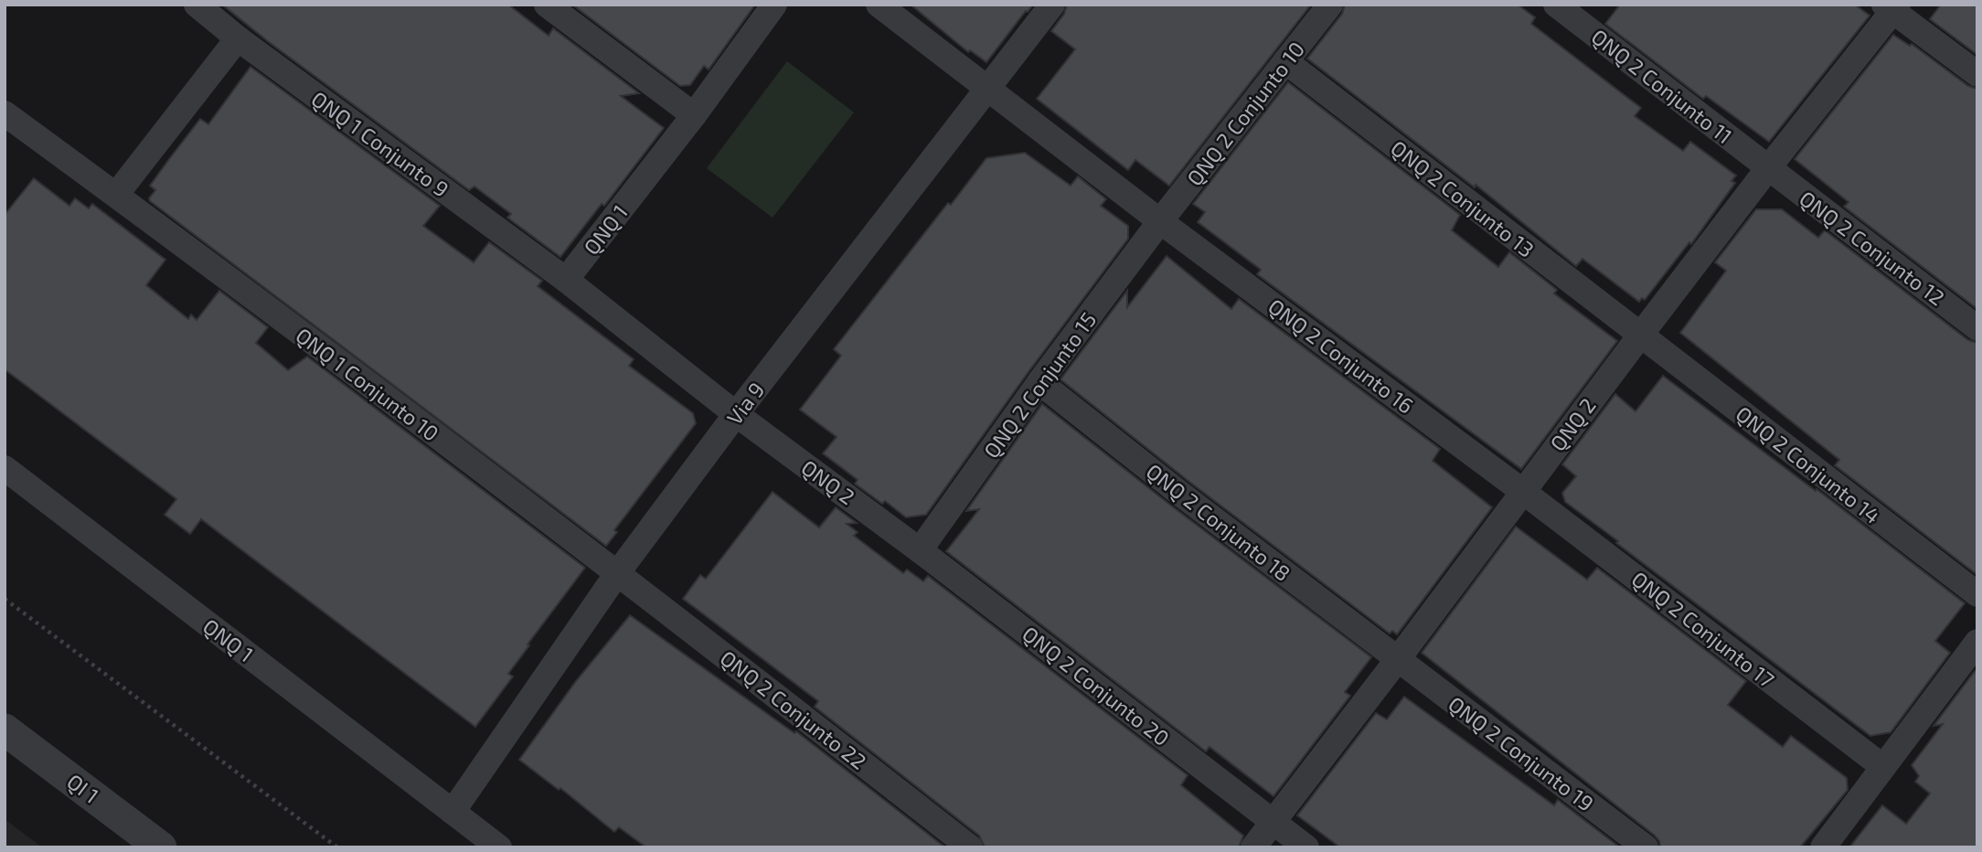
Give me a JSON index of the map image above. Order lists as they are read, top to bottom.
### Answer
{
  "streets": {
    "street": [
      "QNQ 2 Conjunto 11",
      "QNQ 2 Conjunto 10",
      "QNQ 1 Conjunto 9",
      "QNQ 2 Conjunto 13",
      "QNQ 1",
      "QNQ 2 Conjunto 12",
      "QNQ 2 Conjunto 16",
      "QNQ 1 Conjunto 10",
      "QNQ 2 Conjunto 15",
      "Via 9",
      "QNQ 2",
      "QNQ 2 Conjunto 14",
      "QNQ 2 Conjunto 18",
      "QNQ 2 Conjunto 17",
      "QNQ 2 Conjunto 20",
      "QNQ 2 Conjunto 22",
      "QNQ 2 Conjunto 19",
      "QI 1"
    ]
  },
  "crossings": [
    ["QNQ 2 Conjunto 11", "QNQ 2 Conjunto 12"],
    ["QNQ 2 Conjunto 11", "QNQ 2"],
    ["QNQ 2 Conjunto 10", "QNQ 2 Conjunto 13"],
    ["QNQ 2 Conjunto 10", "QNQ 2 Conjunto 16"],
    ["QNQ 2 Conjunto 10", "QNQ 2 Conjunto 15"],
    ["QNQ 1 Conjunto 9", "QNQ 1"],
    ["QNQ 2 Conjunto 13", "QNQ 2"],
    ["QNQ 2 Conjunto 13", "QNQ 2 Conjunto 14"],
    ["QNQ 1", "Via 9"],
    ["QNQ 2 Conjunto 12", "QNQ 2"],
    ["QNQ 2 Conjunto 16", "QNQ 2 Conjunto 15"],
    ["QNQ 2 Conjunto 16", "QNQ 2"],
    ["QNQ 2 Conjunto 16", "QNQ 2 Conjunto 17"],
    ["QNQ 1 Conjunto 10", "Via 9"],
    ["QNQ 1 Conjunto 10", "QNQ 2 Conjunto 22"],
    ["QNQ 2 Conjunto 15", "QNQ 2"],
    ["QNQ 2 Conjunto 15", "QNQ 2 Conjunto 18"],
    ["QNQ 2 Conjunto 15", "QNQ 2 Conjunto 20"],
    ["Via 9", "QNQ 2"],
    ["Via 9", "QNQ 2 Conjunto 22"],
    ["QNQ 2", "QNQ 2 Conjunto 14"],
    ["QNQ 2", "QNQ 2 Conjunto 18"],
    ["QNQ 2", "QNQ 2 Conjunto 17"],
    ["QNQ 2", "QNQ 2 Conjunto 20"],
    ["QNQ 2", "QNQ 2 Conjunto 19"],
    ["QNQ 2 Conjunto 18", "QNQ 2 Conjunto 19"]
  ]
}
